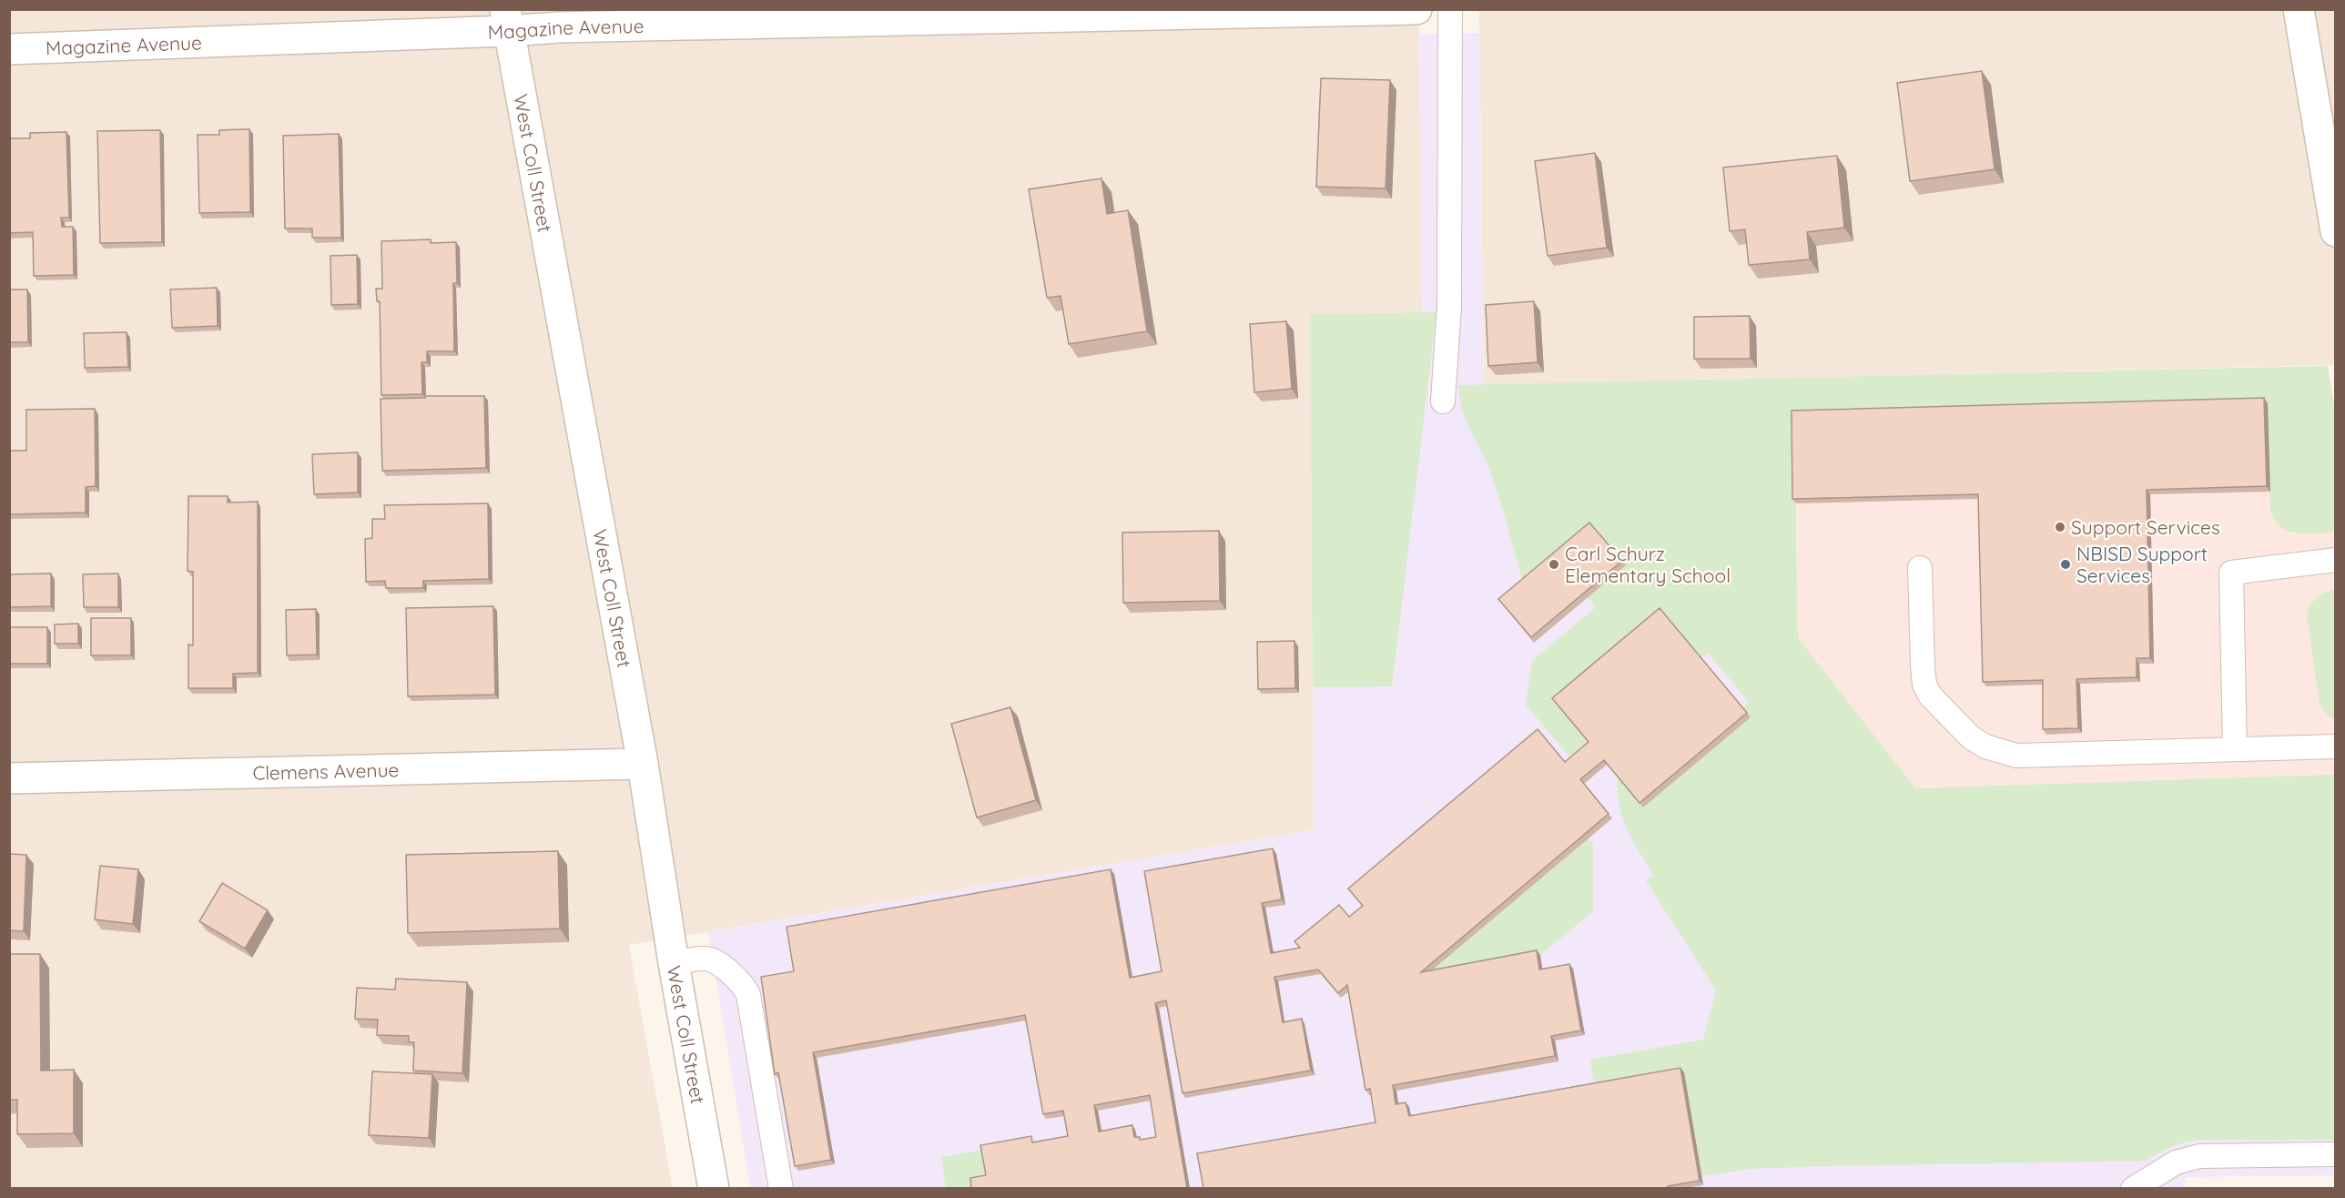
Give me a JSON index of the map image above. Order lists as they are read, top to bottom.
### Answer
{
  "streets": {
    "street": ["Magazine Avenue", "West Coll Street", "Clemens Avenue"]
  },
  "crossings": [
    ["Magazine Avenue", "West Coll Street"],
    ["West Coll Street", "Clemens Avenue"]
  ],
  "places": ["Support Services", "Carl Schurz Elementary School", "NBISD Support Services"]
}
